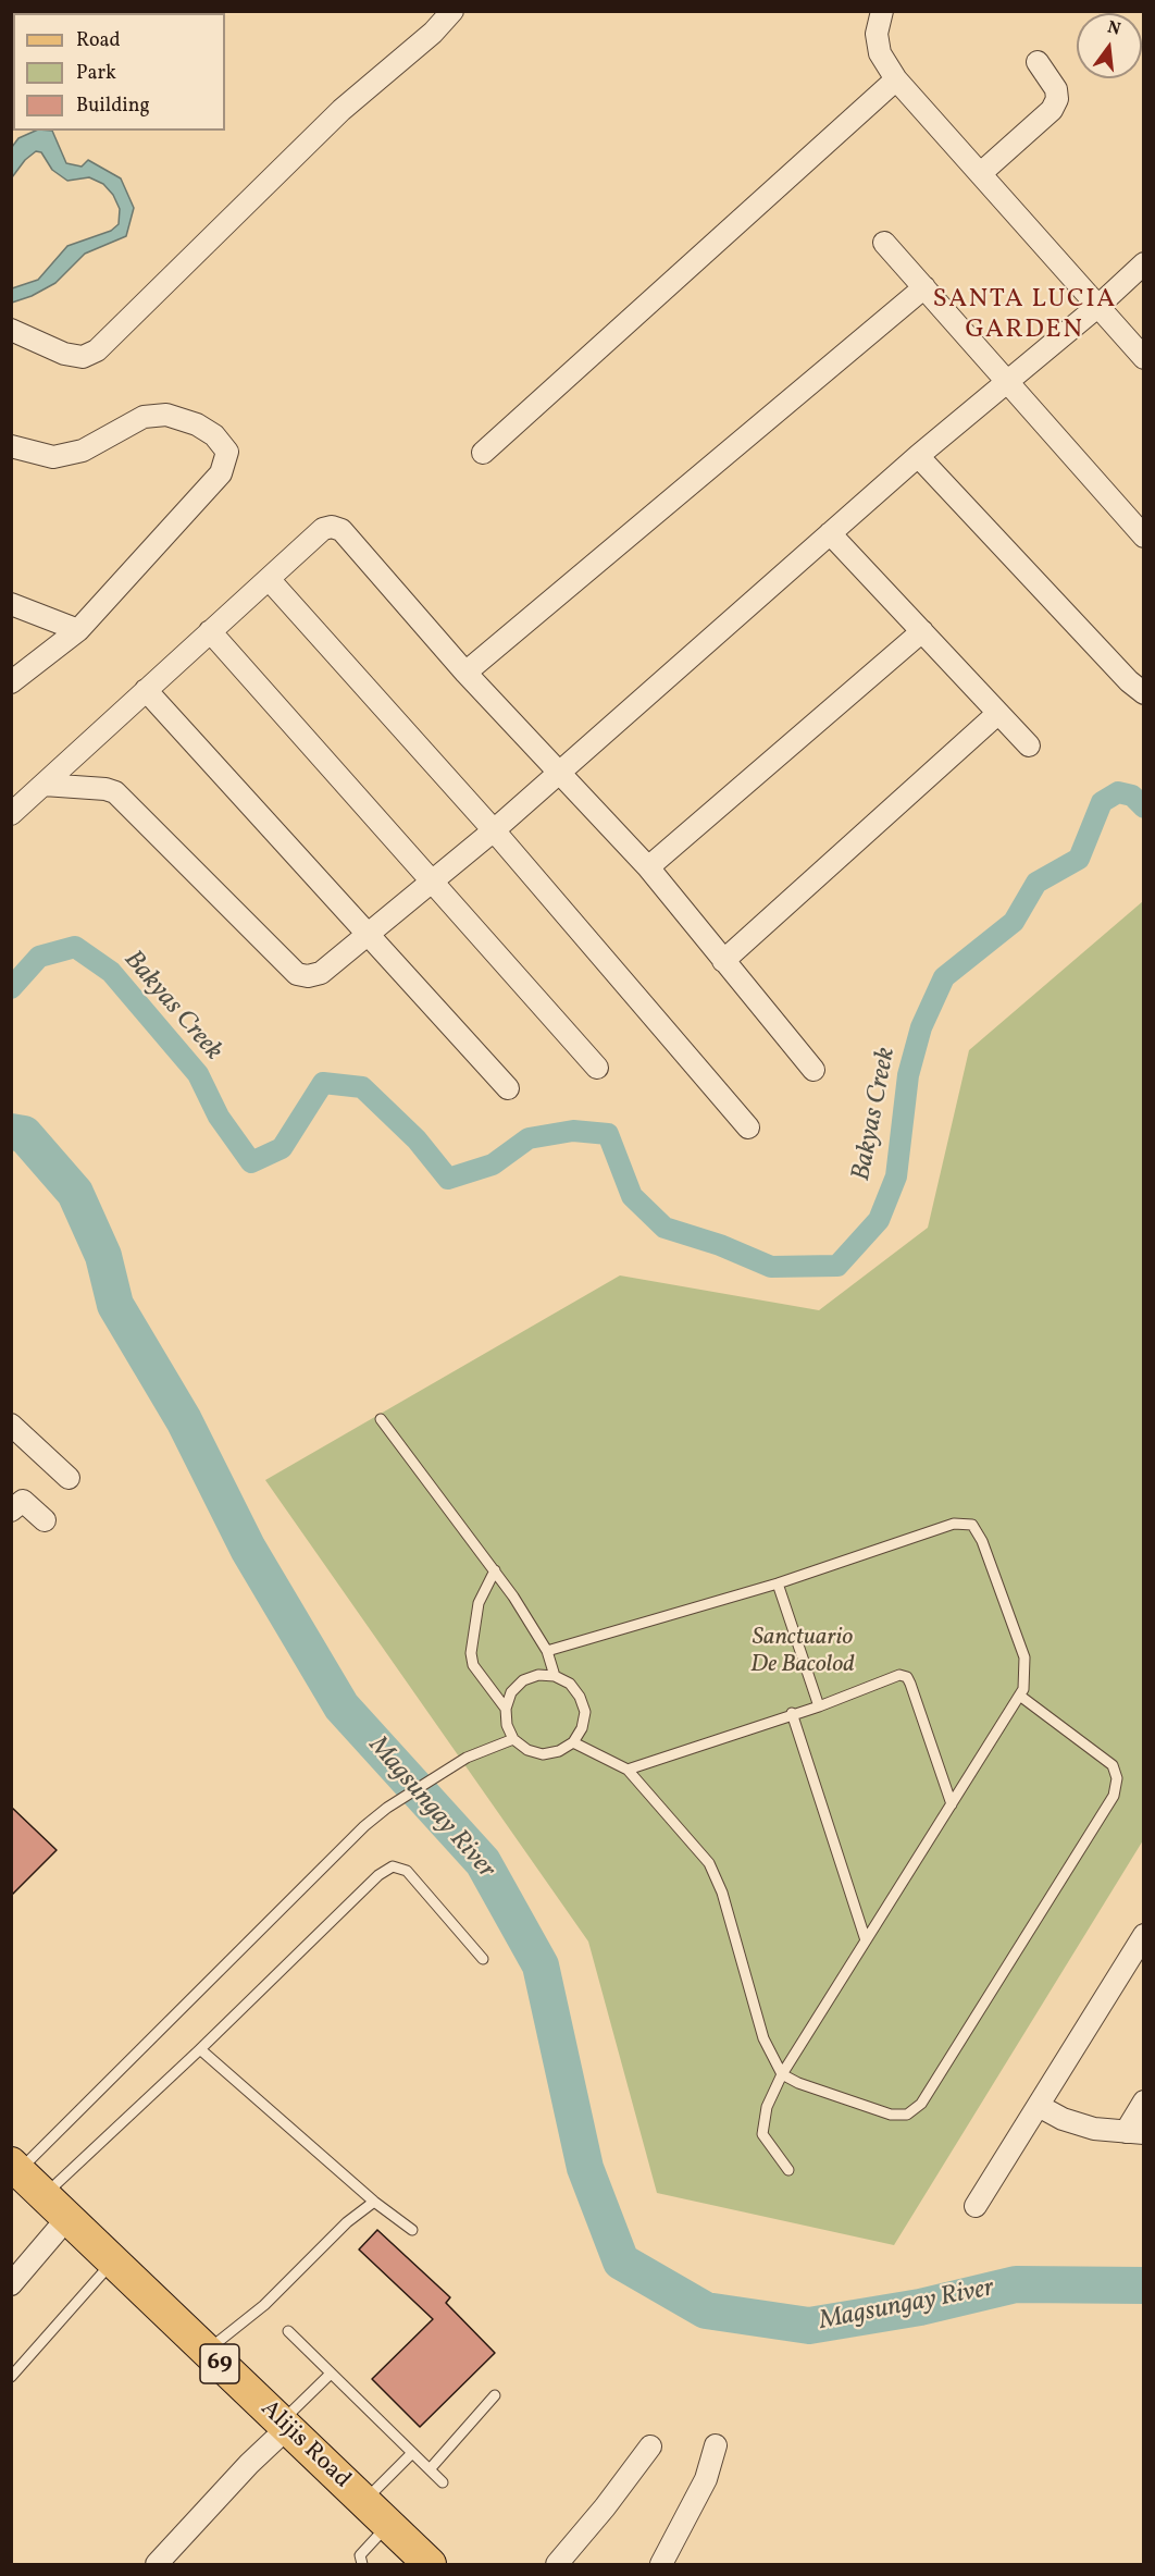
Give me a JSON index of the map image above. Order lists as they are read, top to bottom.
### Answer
{
  "streets": {
    "main road": ["69", "Alijis Road"]
  },
  "districts": ["SANTA LUCIA GARDEN"],
  "water": ["Bakyas Creek", "Magsungay River"],
  "parks": ["Sanctuario De Bacolod"],
  "legend": ["Road", "Park", "Building"],
  "north": "top"
}
